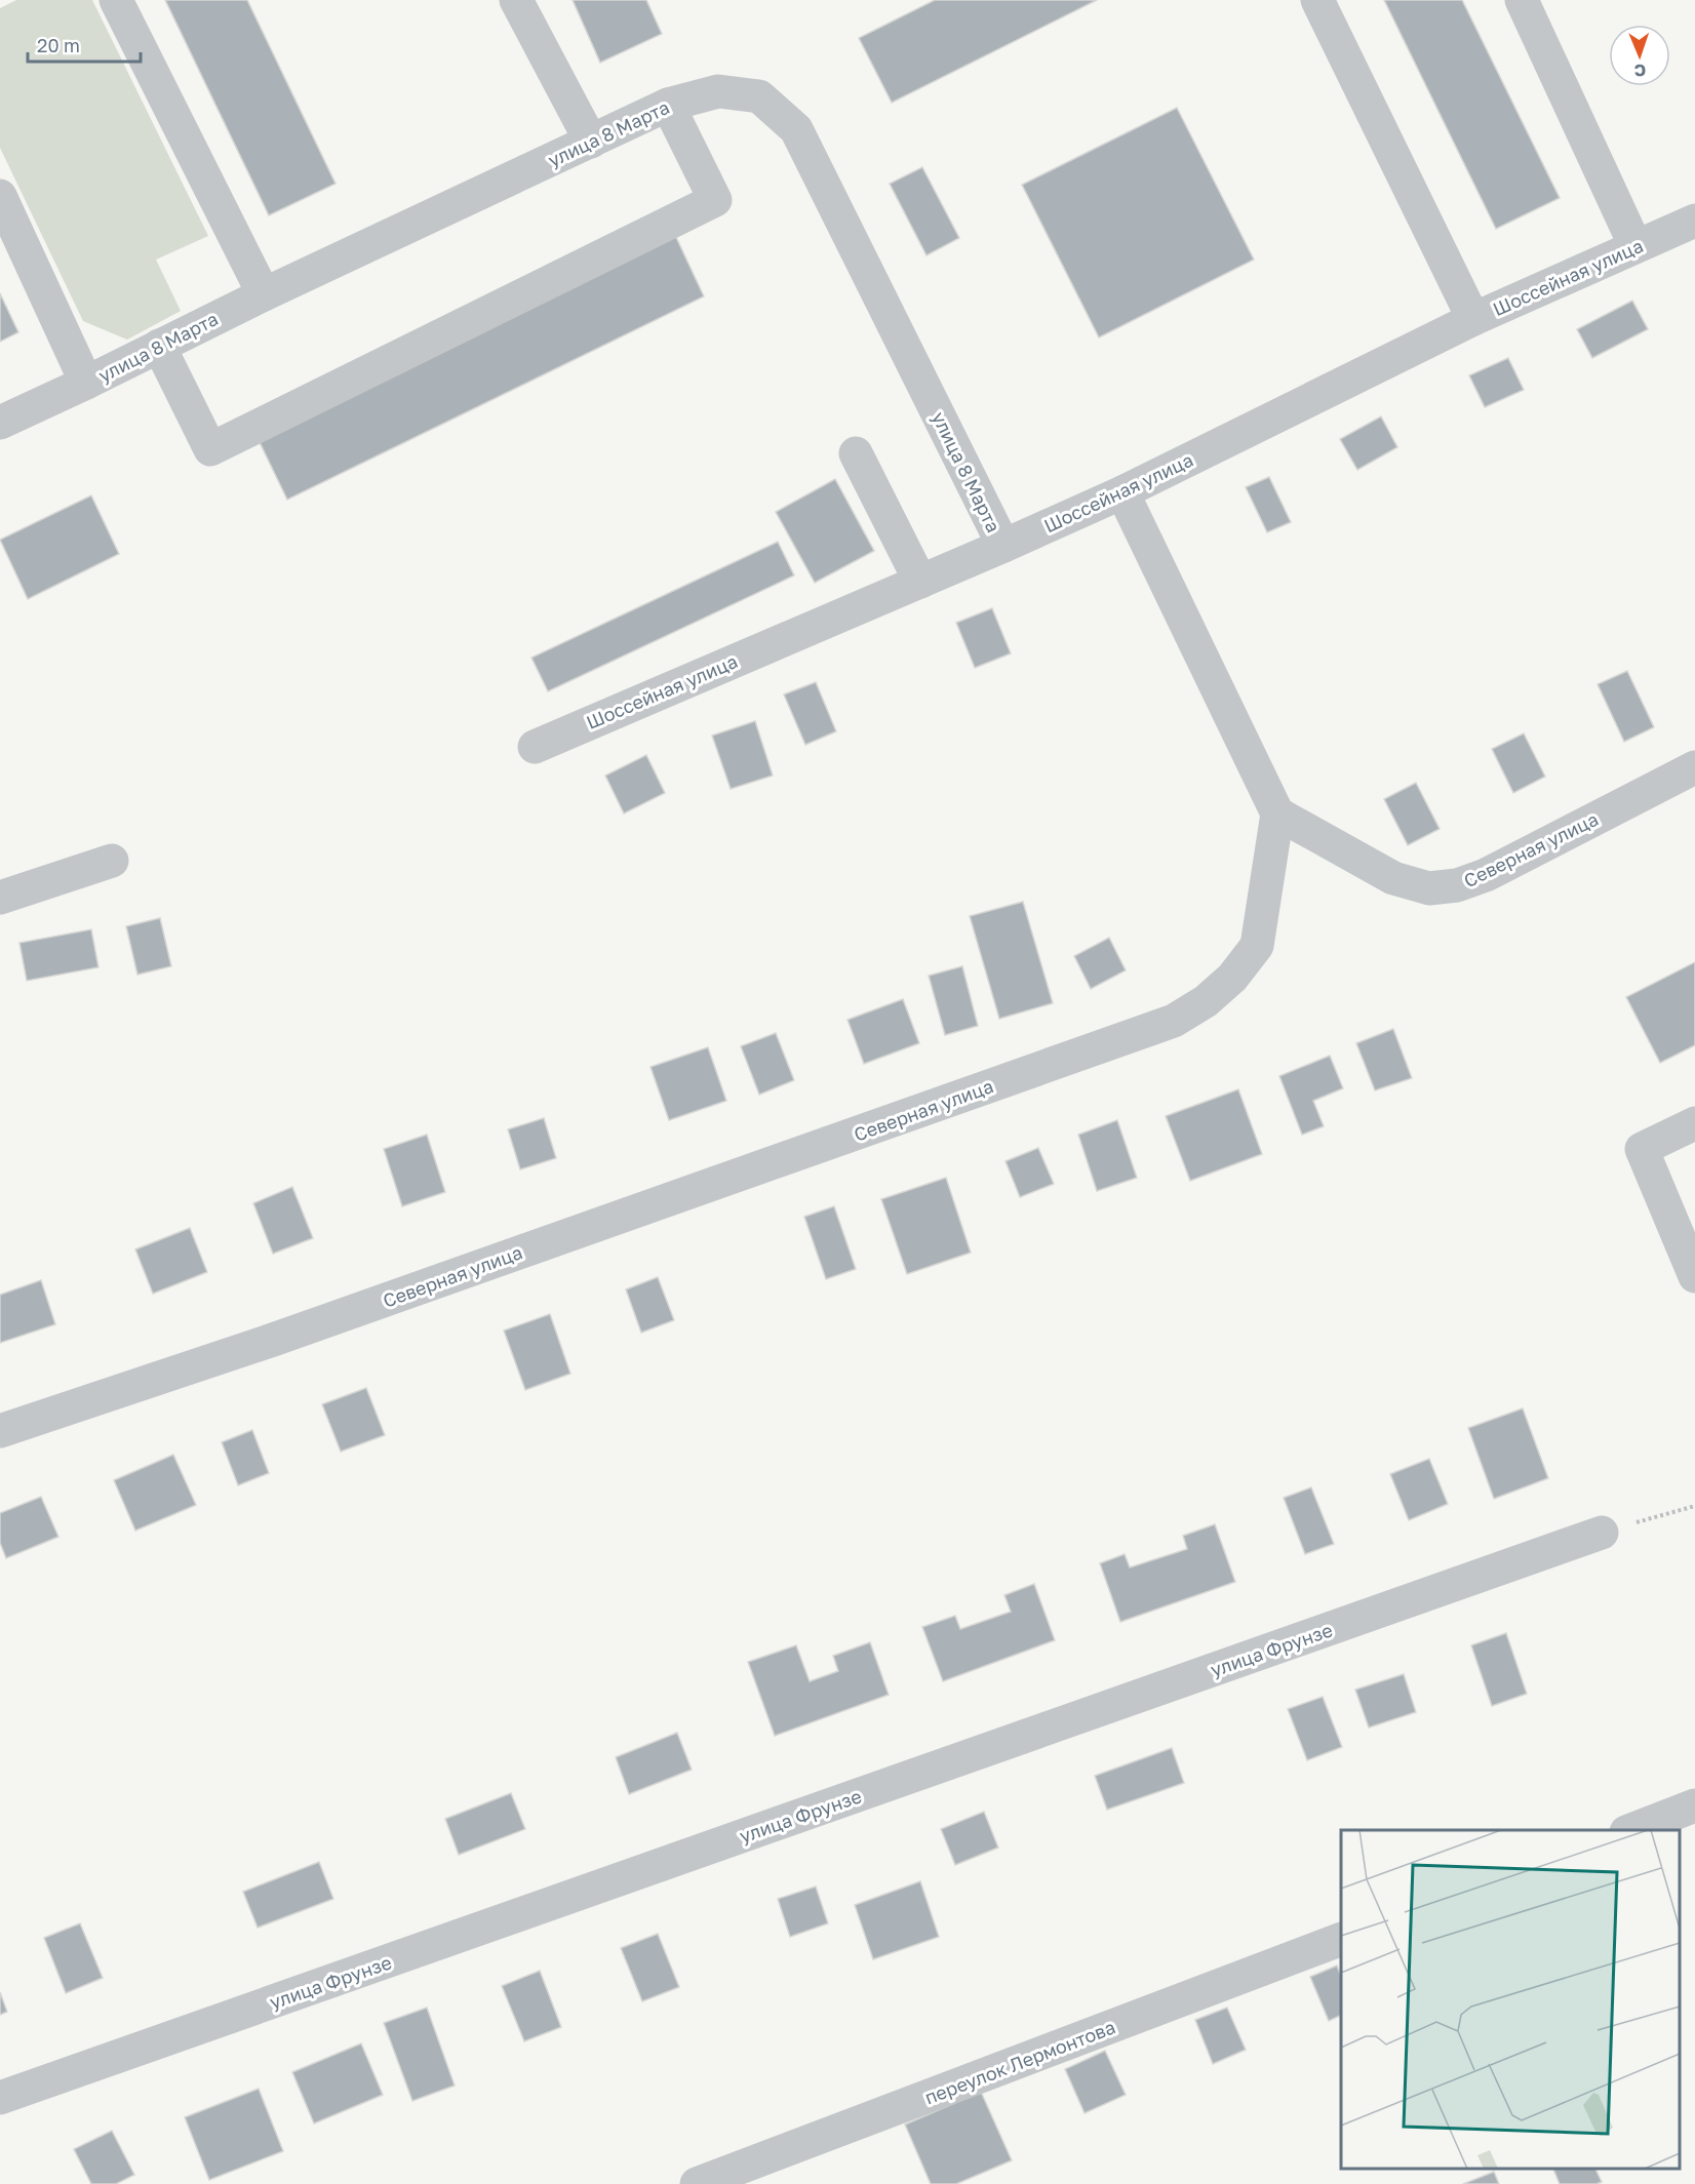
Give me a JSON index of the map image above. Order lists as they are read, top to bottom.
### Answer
{
  "streets": {
    "street": [
      "улица 8 Марта",
      "Шоссейная улица",
      "Северная улица",
      "улица Фрунзе",
      "переулок Лермонтова"
    ]
  },
  "crossings": [
    ["улица 8 Марта", "Шоссейная улица"]
  ],
  "scale_bar": "20 m",
  "north": "bottom"
}
